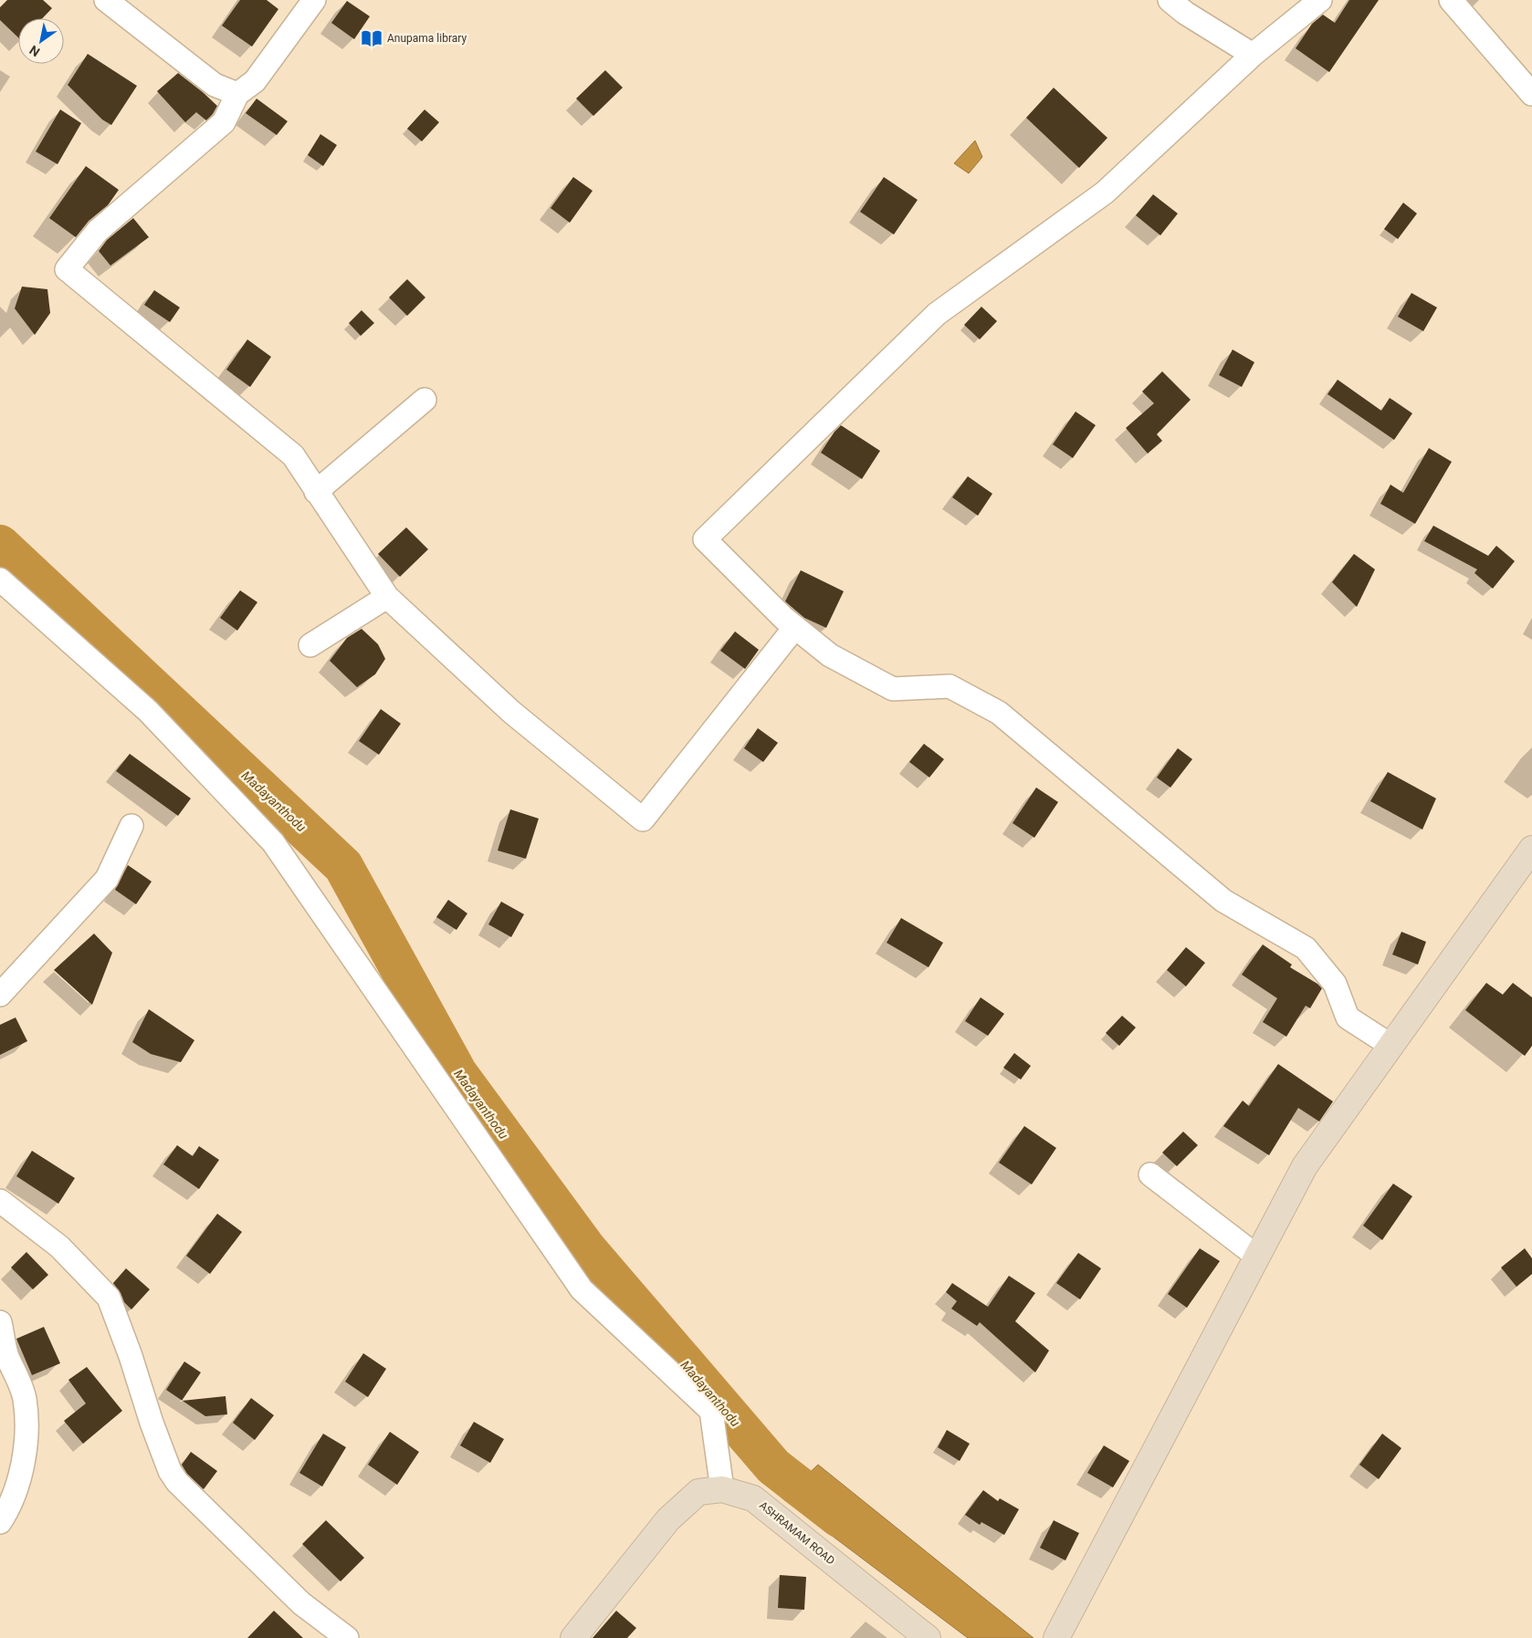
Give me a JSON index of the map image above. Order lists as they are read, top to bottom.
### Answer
{
  "streets": {
    "main road": ["ASHRAMAM ROAD"]
  },
  "water": ["Madayanthodu"],
  "places": {
    "library": ["Anupama library"]
  },
  "north": "bottom left"
}
